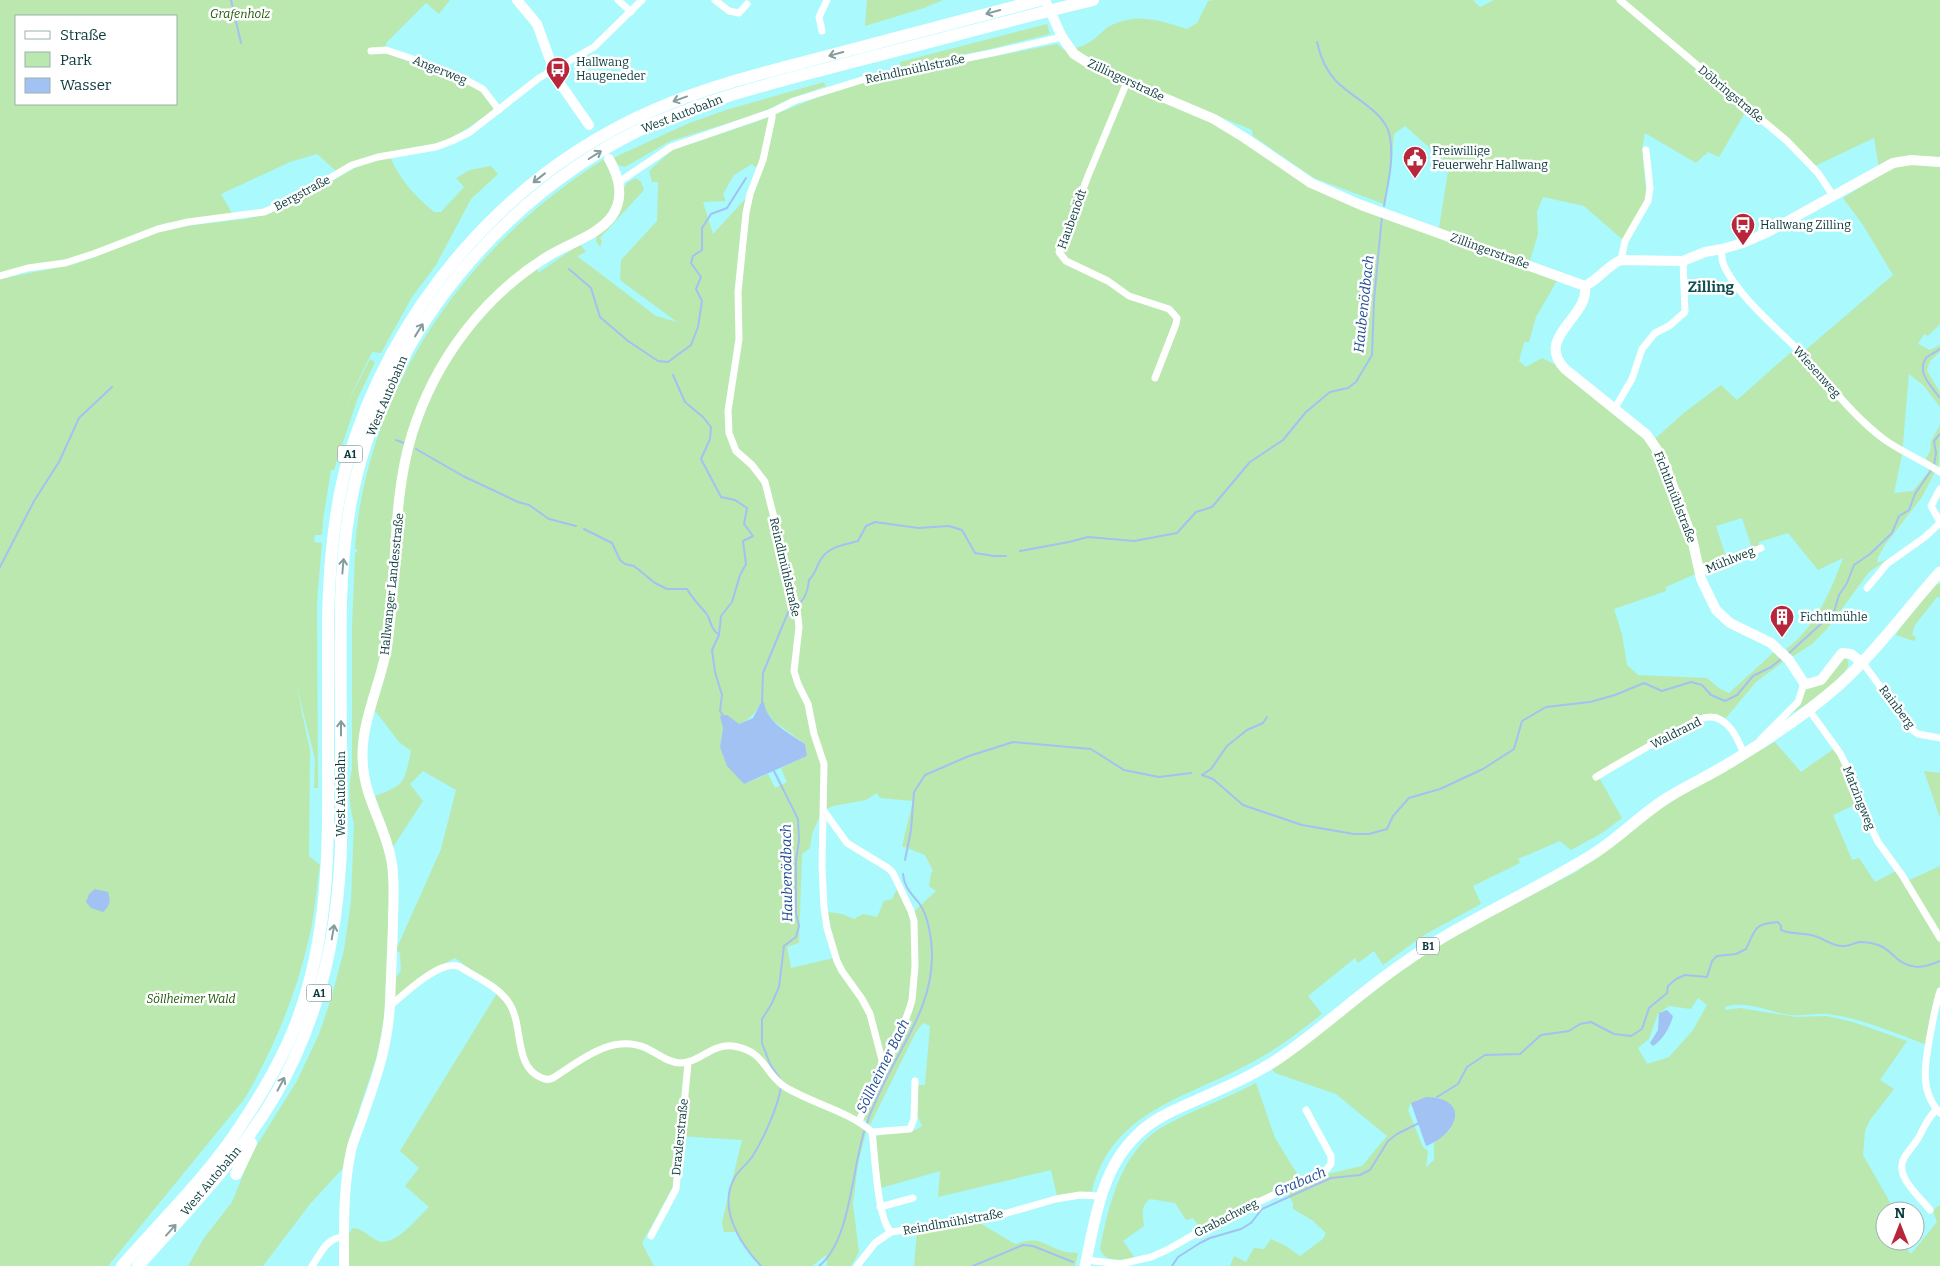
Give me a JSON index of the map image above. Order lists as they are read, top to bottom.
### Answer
{
  "streets": {
    "highway": ["West Autobahn", "A1"],
    "main road": ["B1"],
    "street": [
      "Reindlmühlstraße",
      "Angerweg",
      "Zillingerstraße",
      "Döbringstraße",
      "Bergstraße",
      "Haubenödt",
      "Wiesenweg",
      "Fichtlmühlstraße",
      "Mühlweg",
      "Hallwanger Landesstraße",
      "Rainberg",
      "Waldrand",
      "Matzingweg",
      "Draxlerstraße",
      "Grabachweg"
    ]
  },
  "crossings": [
    ["Reindlmühlstraße", "Zillingerstraße"],
    ["Reindlmühlstraße", "Hallwanger Landesstraße"],
    ["Reindlmühlstraße", "B1"],
    ["Angerweg", "Bergstraße"],
    ["Zillingerstraße", "Haubenödt"],
    ["Zillingerstraße", "Fichtlmühlstraße"],
    ["Fichtlmühlstraße", "Mühlweg"],
    ["Rainberg", "B1"],
    ["Waldrand", "B1"],
    ["Matzingweg", "B1"],
    ["B1", "Grabachweg"]
  ],
  "districts": ["Zilling"],
  "water": ["Haubenödbach", "Söllheimer Bach", "Grabach"],
  "parks": ["Grafenholz", "Söllheimer Wald"],
  "places": {
    "bus stop": ["Hallwang Haugeneder", "Hallwang Zilling"],
    "public building": ["Freiwillige Feuerwehr Hallwang"],
    "building": ["Fichtlmühle"]
  },
  "legend": ["Straße", "Park", "Wasser"],
  "north": "top"
}
